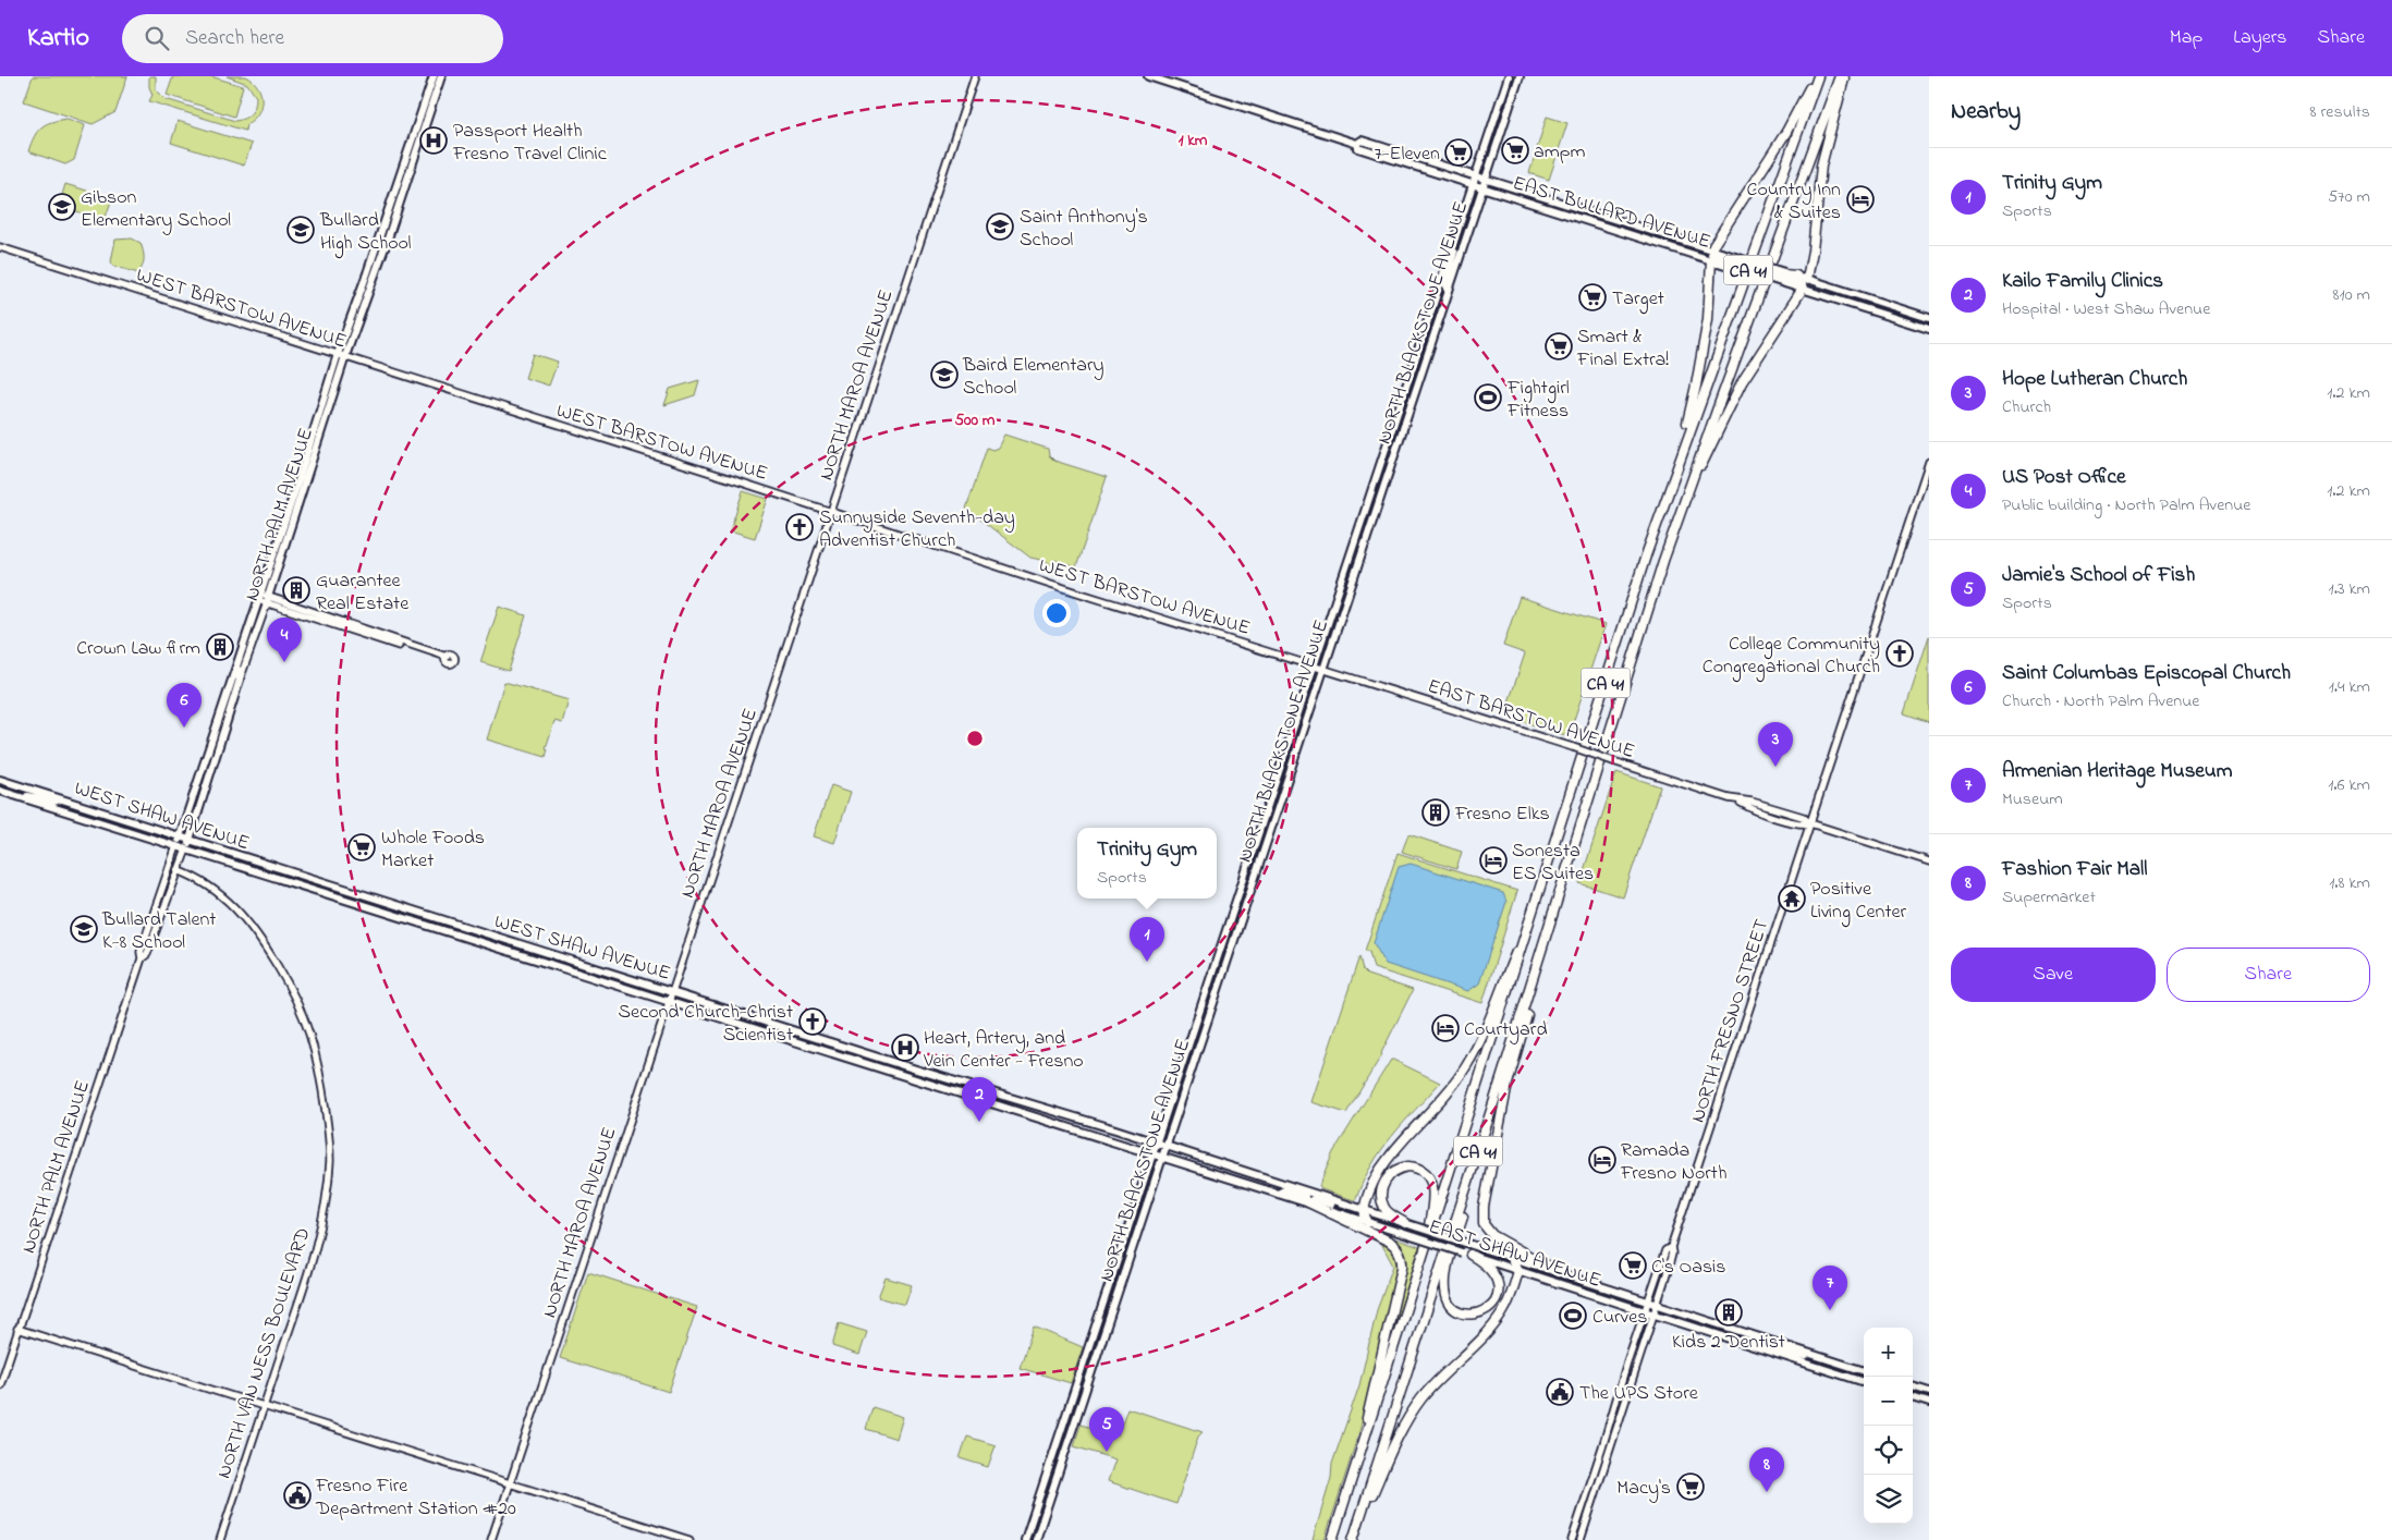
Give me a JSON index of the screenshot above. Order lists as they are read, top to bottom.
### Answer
{
  "streets": {
    "highway": ["CA 41"],
    "main road": [
      "EAST BULLARD AVENUE",
      "WEST BARSTOW AVENUE",
      "NORTH BLACKSTONE AVENUE",
      "NORTH MAROA AVENUE",
      "NORTH PALM AVENUE",
      "EAST BARSTOW AVENUE",
      "WEST SHAW AVENUE",
      "NORTH FRESNO STREET",
      "EAST SHAW AVENUE",
      "NORTH VAN NESS BOULEVARD"
    ]
  },
  "crossings": [
    ["EAST BULLARD AVENUE", "NORTH BLACKSTONE AVENUE"],
    ["WEST BARSTOW AVENUE", "NORTH BLACKSTONE AVENUE"],
    ["WEST BARSTOW AVENUE", "NORTH MAROA AVENUE"],
    ["WEST BARSTOW AVENUE", "NORTH PALM AVENUE"],
    ["WEST BARSTOW AVENUE", "EAST BARSTOW AVENUE"],
    ["NORTH BLACKSTONE AVENUE", "EAST BARSTOW AVENUE"],
    ["NORTH BLACKSTONE AVENUE", "WEST SHAW AVENUE"],
    ["NORTH BLACKSTONE AVENUE", "EAST SHAW AVENUE"],
    ["NORTH MAROA AVENUE", "WEST SHAW AVENUE"],
    ["NORTH PALM AVENUE", "WEST SHAW AVENUE"],
    ["NORTH PALM AVENUE", "NORTH VAN NESS BOULEVARD"],
    ["EAST BARSTOW AVENUE", "NORTH FRESNO STREET"],
    ["WEST SHAW AVENUE", "EAST SHAW AVENUE"],
    ["NORTH FRESNO STREET", "EAST SHAW AVENUE"]
  ],
  "places": {
    "hospital": ["Passport Health Fresno Travel Clinic", "Heart, Artery, and Vein Center - Fresno"],
    "supermarket": [
      "ampm",
      "7-Eleven",
      "Target",
      "Smart & Final Extra!",
      "Whole Foods Market",
      "C's Oasis",
      "Macy's"
    ],
    "hotel": [
      "Country Inn & Suites",
      "Sonesta ES Suites",
      "Courtyard",
      "Ramada Fresno North"
    ],
    "school or university": [
      "Gibson Elementary School",
      "Saint Anthony's School",
      "Bullard High School",
      "Baird Elementary School",
      "Bullard Talent K-8 School"
    ],
    "sports": ["Fightgirl Fitness", "Curves"],
    "church": ["Sunnyside Seventh-day Adventist Church", "College Community Congregational Church", "Second Church-Christ Scientist"],
    "building": [
      "Guarantee Real Estate",
      "Crown Law firm",
      "Fresno Elks",
      "Kids 2 Dentist"
    ],
    "temple": ["Positive Living Center"],
    "public building": ["The UPS Store", "Fresno Fire Department Station #20"]
  },
  "page": {
    "header": "Kartio",
    "search": "Search here",
    "nav": ["Map", "Layers", "Share"],
    "heading": ["Nearby", "8 results"],
    "list": [
      {
        "mark": "1",
        "name": "Trinity Gym",
        "note": "Sports",
        "value": "570 m"
      },
      {
        "mark": "2",
        "name": "Kailo Family Clinics",
        "note": "Hospital · West Shaw Avenue",
        "value": "810 m"
      },
      {
        "mark": "3",
        "name": "Hope Lutheran Church",
        "note": "Church",
        "value": "1.2 km"
      },
      {
        "mark": "4",
        "name": "US Post Office",
        "note": "Public building · North Palm Avenue",
        "value": "1.2 km"
      },
      {
        "mark": "5",
        "name": "Jamie's School of Fish",
        "note": "Sports",
        "value": "1.3 km"
      },
      {
        "mark": "6",
        "name": "Saint Columbas Episcopal Church",
        "note": "Church · North Palm Avenue",
        "value": "1.4 km"
      },
      {
        "mark": "7",
        "name": "Armenian Heritage Museum",
        "note": "Museum",
        "value": "1.6 km"
      },
      {
        "mark": "8",
        "name": "Fashion Fair Mall",
        "note": "Supermarket",
        "value": "1.8 km"
      }
    ],
    "pins": [
      "4",
      "6",
      "3",
      "1",
      "2",
      "7",
      "5",
      "8"
    ],
    "popup": ["Trinity Gym", "Sports"],
    "buttons": ["Save", "Share"],
    "map_buttons": ["+", "−"]
  },
  "rings": ["1 km", "500 m"]
}
